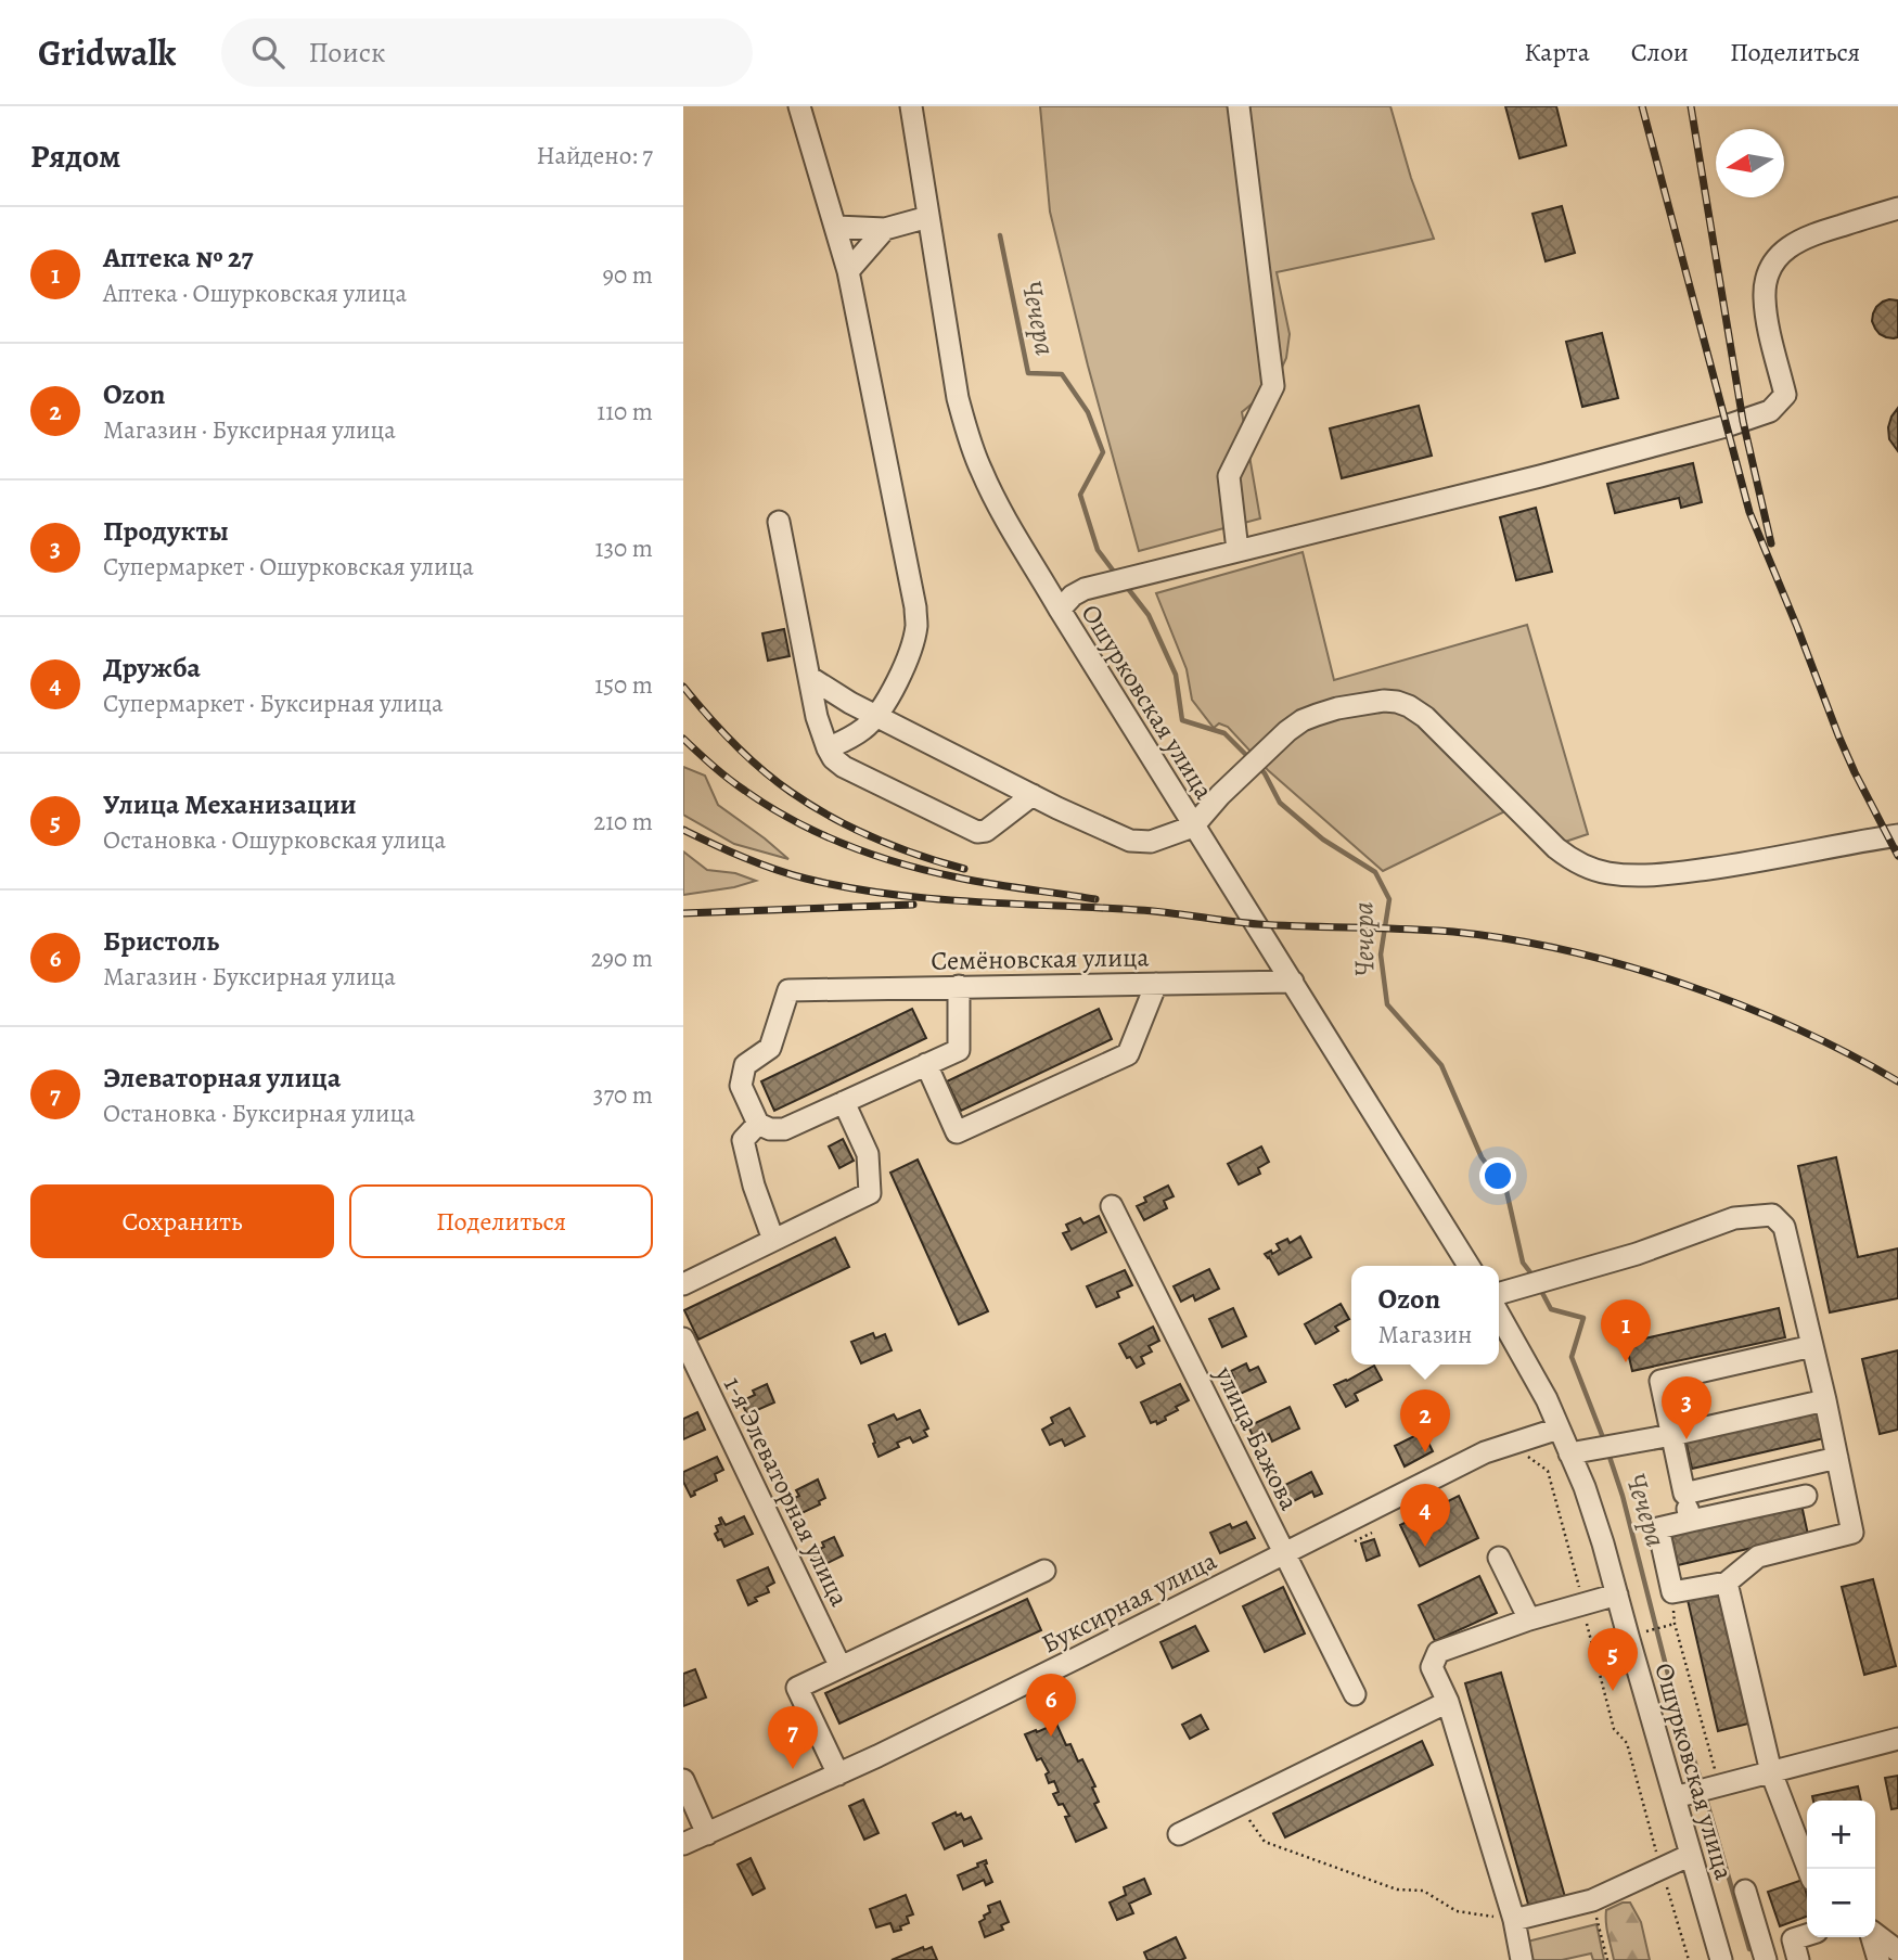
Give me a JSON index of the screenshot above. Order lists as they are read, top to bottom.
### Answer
{
  "streets": {
    "street": [
      "Ошурковская улица",
      "Семёновская улица",
      "улица Бажова",
      "1-я Элеваторная улица",
      "Буксирная улица"
    ]
  },
  "crossings": [
    ["Ошурковская улица", "Семёновская улица"],
    ["Ошурковская улица", "Буксирная улица"],
    ["улица Бажова", "Буксирная улица"]
  ],
  "water": ["Чечера"],
  "north": "left",
  "page": {
    "header": "Gridwalk",
    "search": "Поиск",
    "nav": ["Карта", "Слои", "Поделиться"],
    "heading": ["Рядом", "Найдено: 7"],
    "list": [
      {
        "mark": "1",
        "name": "Аптека № 27",
        "note": "Аптека · Ошурковская улица",
        "value": "90 m"
      },
      {
        "mark": "2",
        "name": "Ozon",
        "note": "Магазин · Буксирная улица",
        "value": "110 m"
      },
      {
        "mark": "3",
        "name": "Продукты",
        "note": "Супермаркет · Ошурковская улица",
        "value": "130 m"
      },
      {
        "mark": "4",
        "name": "Дружба",
        "note": "Супермаркет · Буксирная улица",
        "value": "150 m"
      },
      {
        "mark": "5",
        "name": "Улица Механизации",
        "note": "Остановка · Ошурковская улица",
        "value": "210 m"
      },
      {
        "mark": "6",
        "name": "Бристоль",
        "note": "Магазин · Буксирная улица",
        "value": "290 m"
      },
      {
        "mark": "7",
        "name": "Элеваторная улица",
        "note": "Остановка · Буксирная улица",
        "value": "370 m"
      }
    ],
    "buttons": ["Сохранить", "Поделиться"],
    "popup": ["Ozon", "Магазин"],
    "pins": [
      "1",
      "3",
      "2",
      "4",
      "5",
      "6",
      "7"
    ],
    "map_buttons": ["+", "−"]
  }
}
